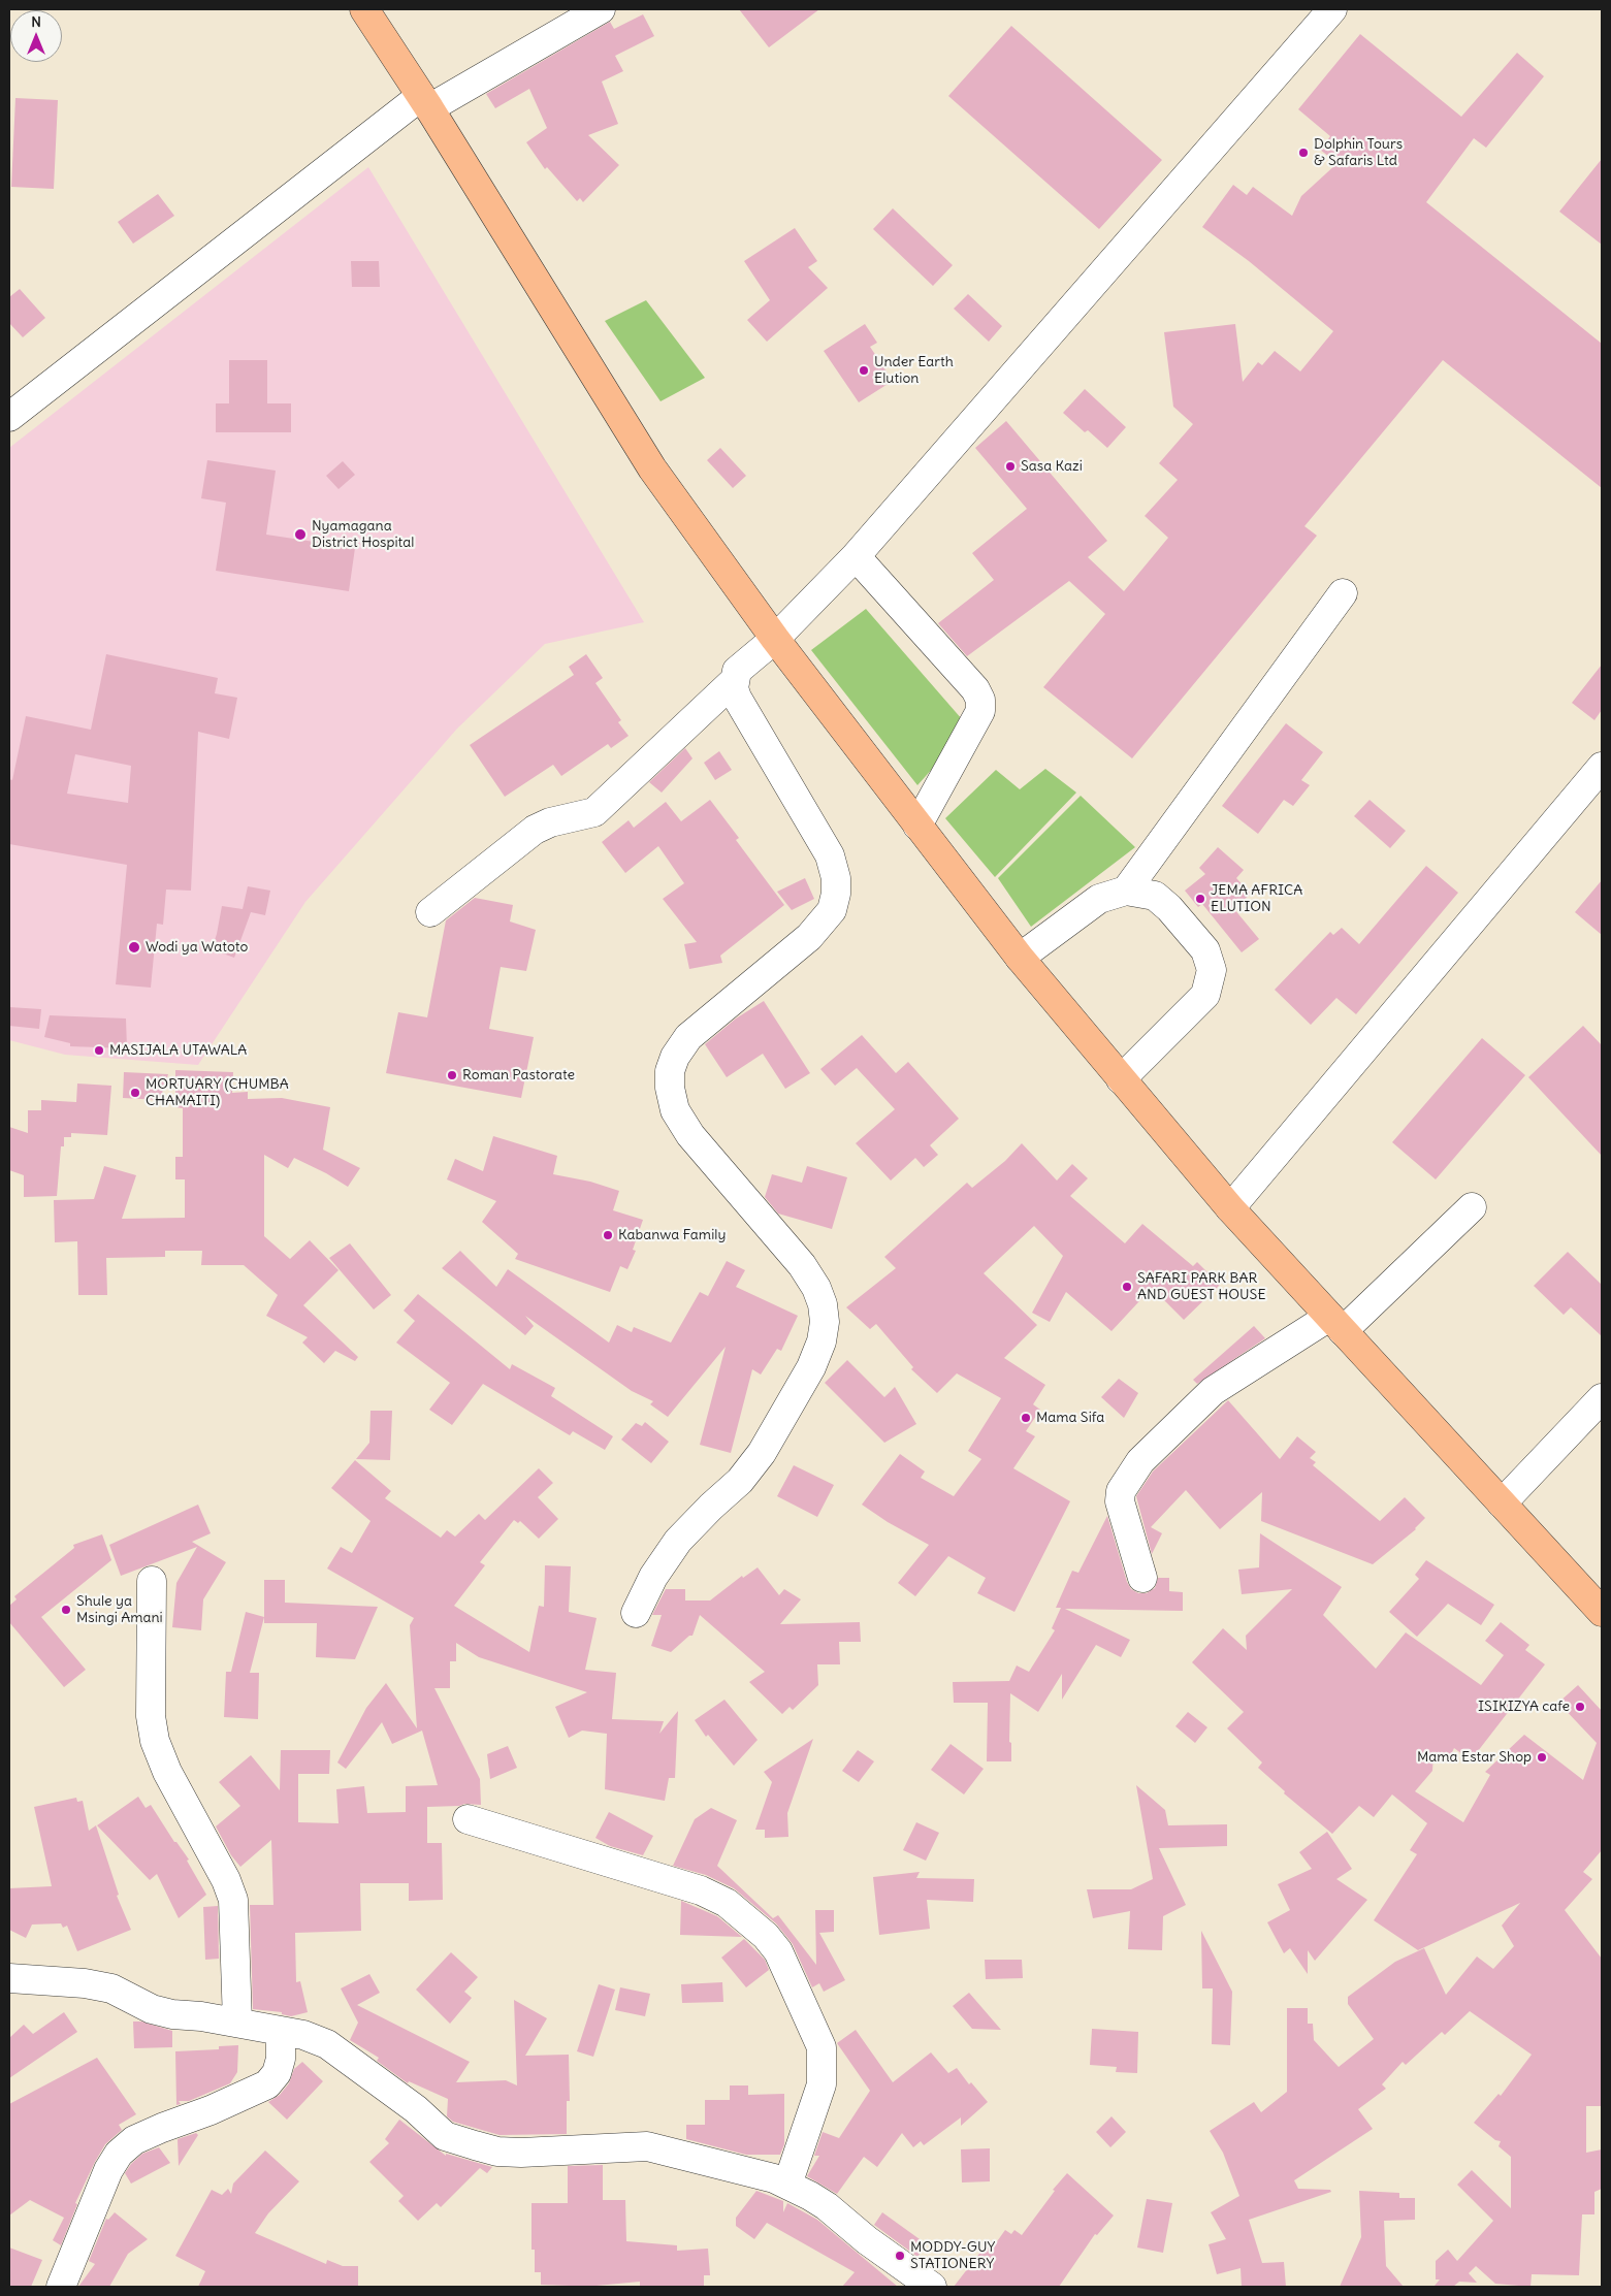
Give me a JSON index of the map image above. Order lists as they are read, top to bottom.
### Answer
{
  "places": [
    "Dolphin Tours & Safaris Ltd",
    "Under Earth Elution",
    "Sasa Kazi",
    "Nyamagana District Hospital",
    "JEMA AFRICA ELUTION",
    "Wodi ya Watoto",
    "MASIJALA UTAWALA",
    "Roman Pastorate",
    "MORTUARY (CHUMBA CHAMAITI)",
    "Kabanwa Family",
    "SAFARI PARK BAR AND GUEST HOUSE",
    "Mama Sifa",
    "Shule ya Msingi Amani",
    "ISIKIZYA cafe",
    "Mama Estar Shop",
    "MODDY-GUY STATIONERY"
  ],
  "north": "top"
}
